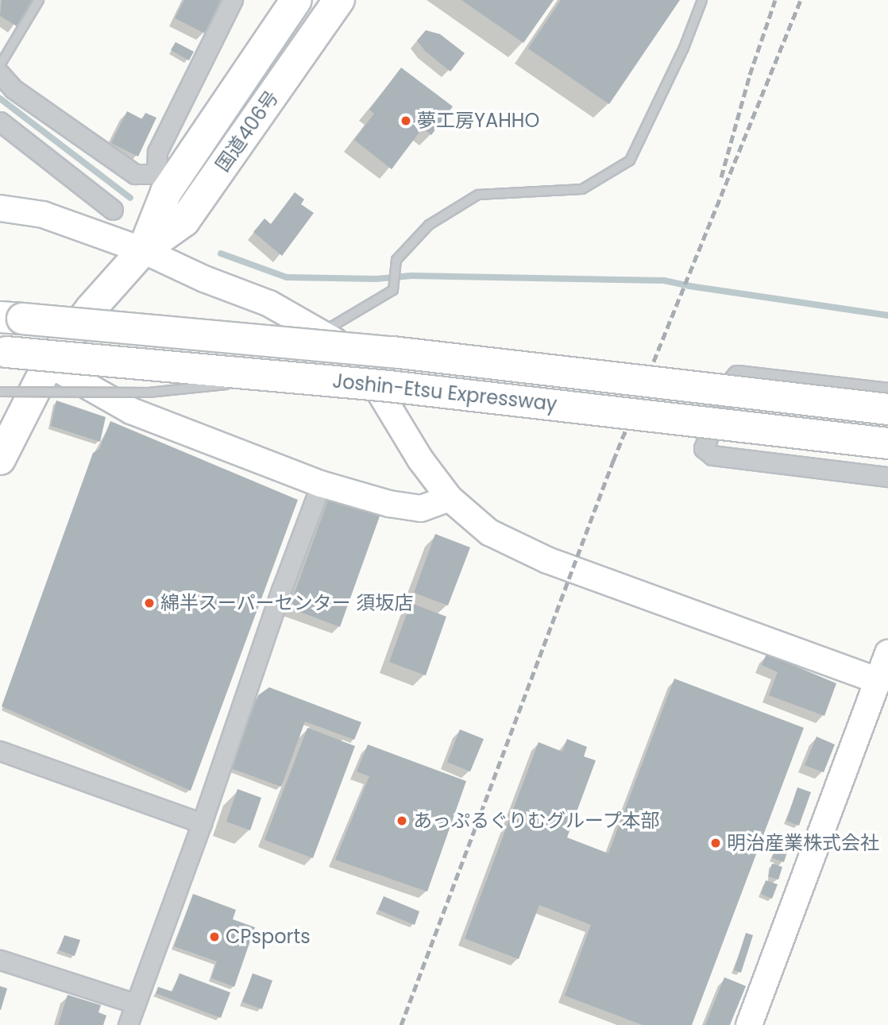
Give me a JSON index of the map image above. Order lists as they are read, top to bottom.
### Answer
{
  "streets": {
    "highway": ["国道406号", "Joshin-Etsu Expressway"]
  },
  "places": [
    "夢工房YAHHO",
    "綿半スーパーセンター 須坂店",
    "あっぷるぐりむグループ本部",
    "明治産業株式会社",
    "CPsports"
  ]
}
